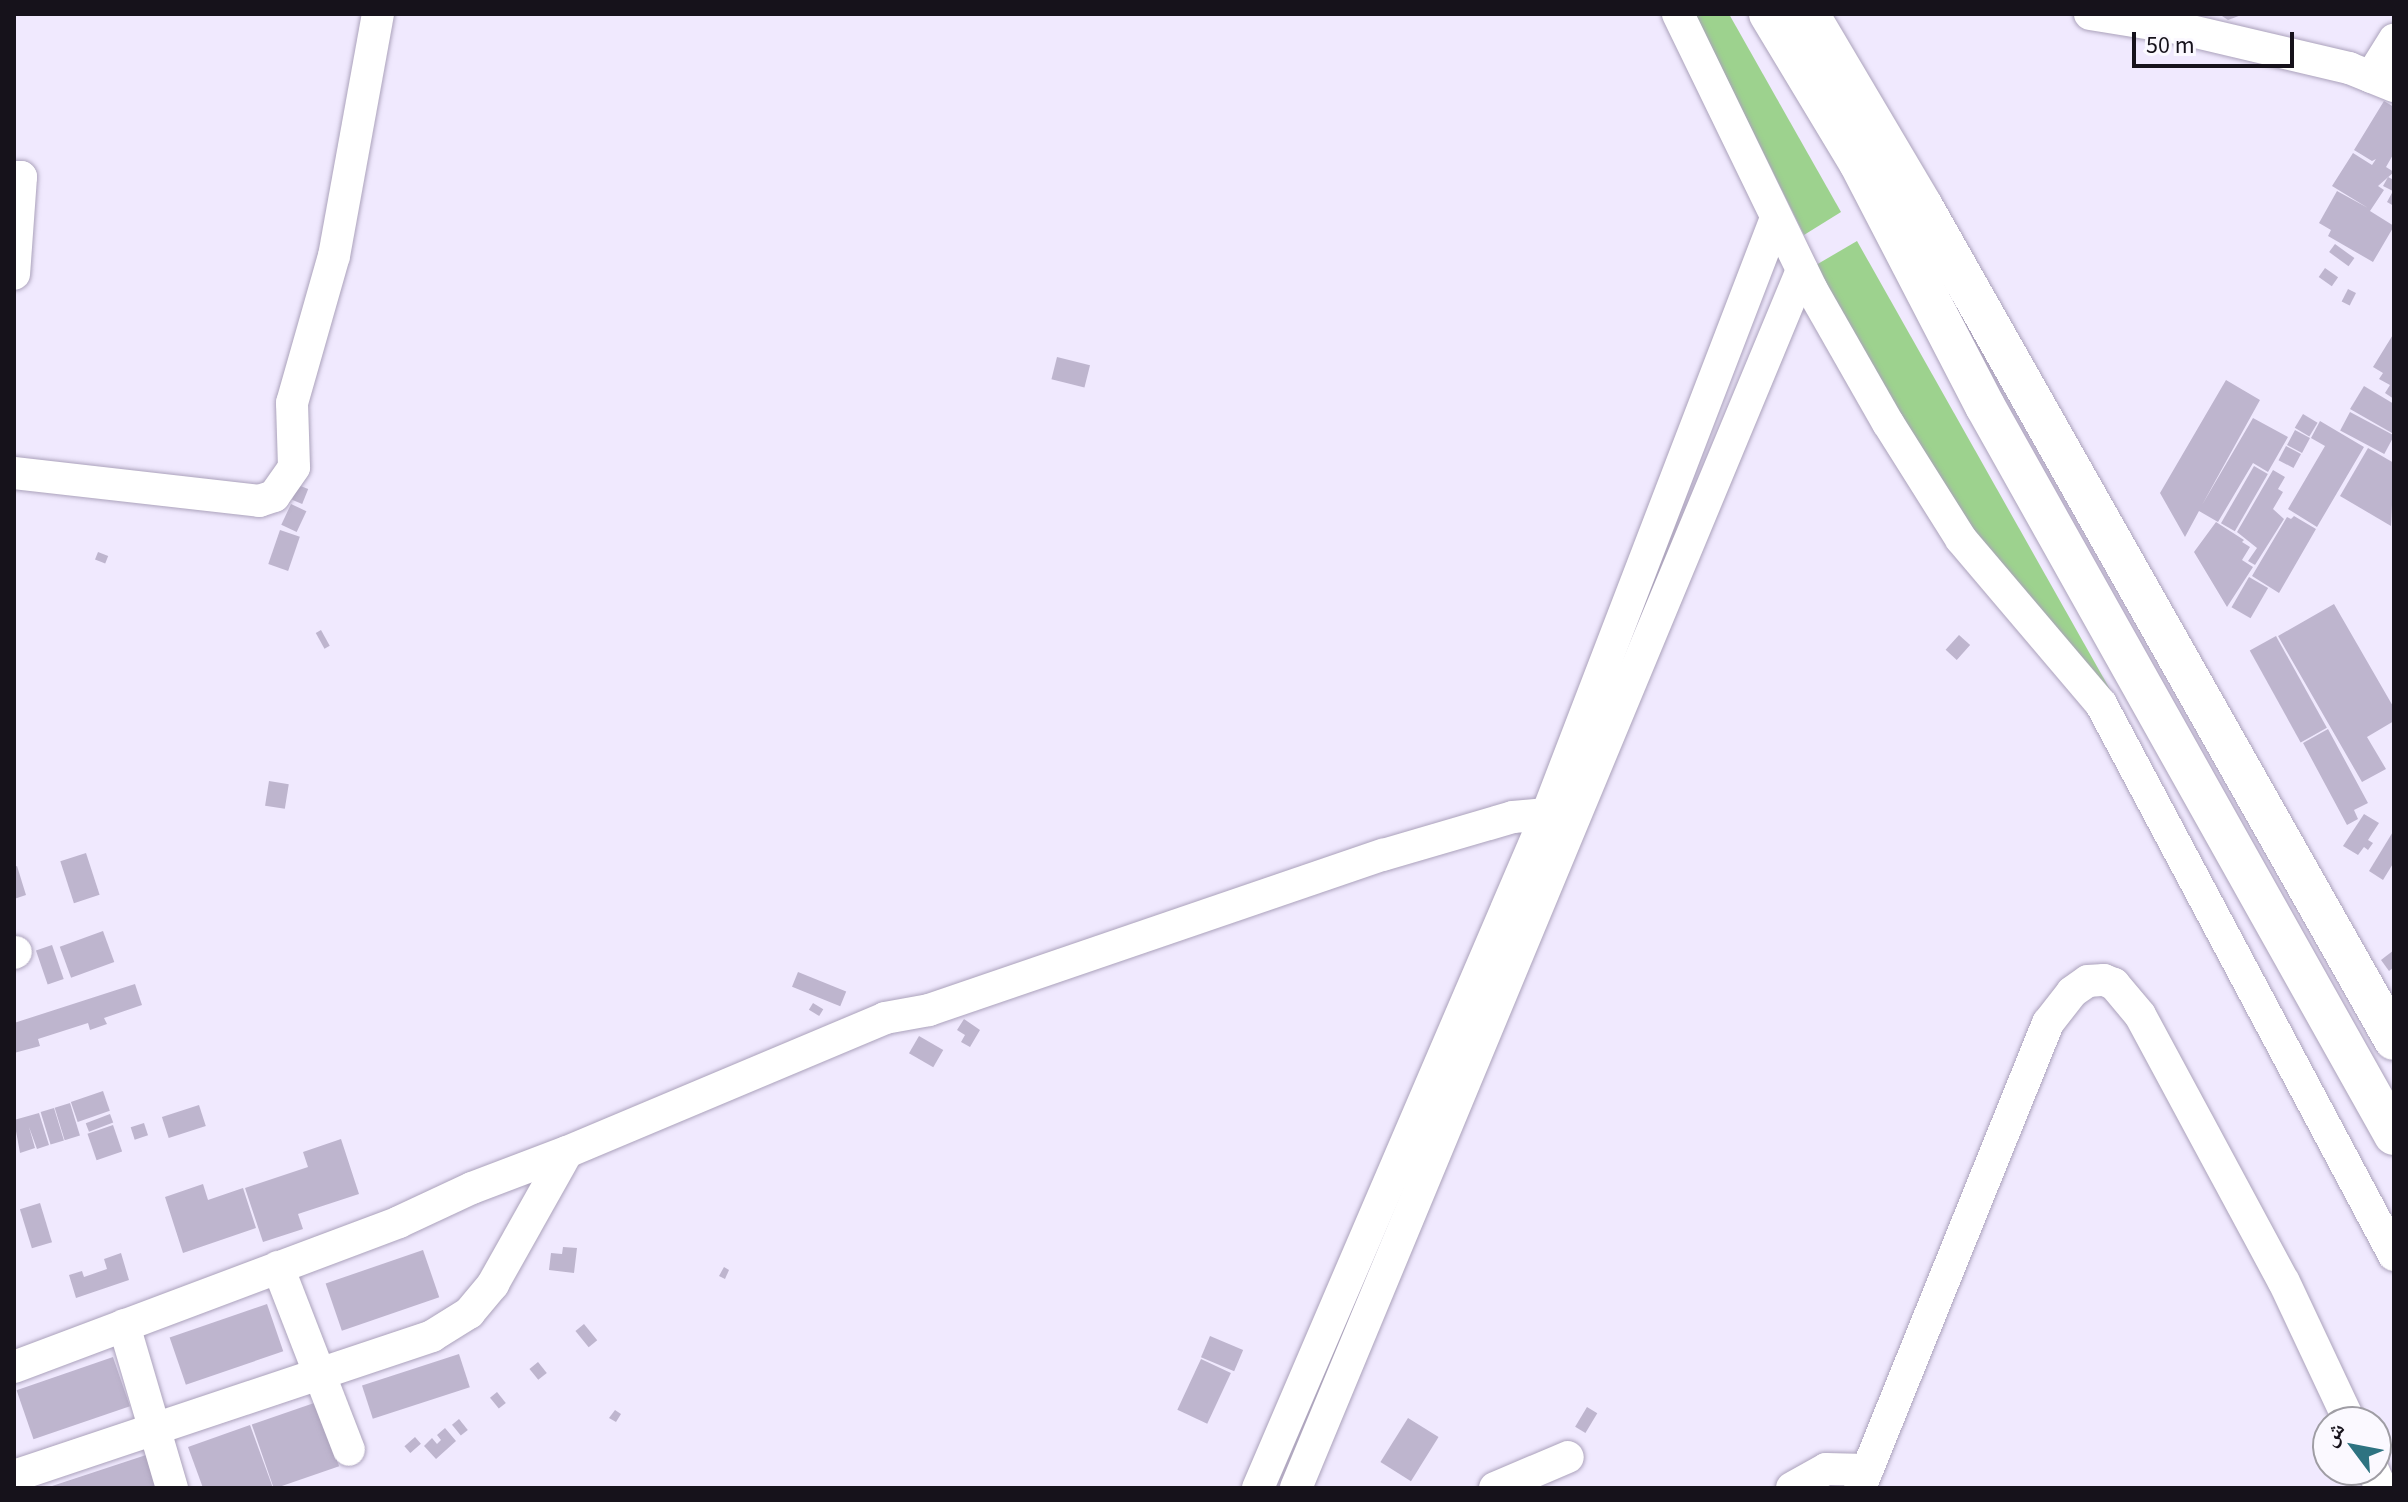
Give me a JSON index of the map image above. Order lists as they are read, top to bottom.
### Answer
{
  "scale_bar": "50 m",
  "north": "top left"
}
